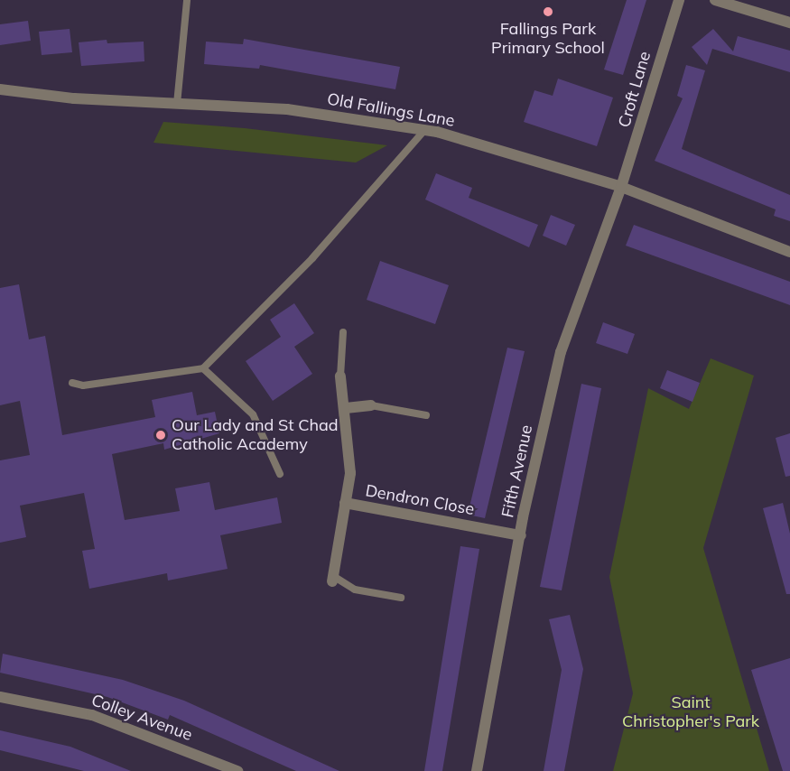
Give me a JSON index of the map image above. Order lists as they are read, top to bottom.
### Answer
{
  "streets": {
    "street": [
      "Croft Lane",
      "Old Fallings Lane",
      "Fifth Avenue",
      "Dendron Close",
      "Colley Avenue"
    ]
  },
  "crossings": [
    ["Croft Lane", "Old Fallings Lane"],
    ["Croft Lane", "Fifth Avenue"],
    ["Old Fallings Lane", "Fifth Avenue"],
    ["Fifth Avenue", "Dendron Close"]
  ],
  "parks": ["Saint Christopher's Park"],
  "places": ["Fallings Park Primary School", "Our Lady and St Chad Catholic Academy"]
}
